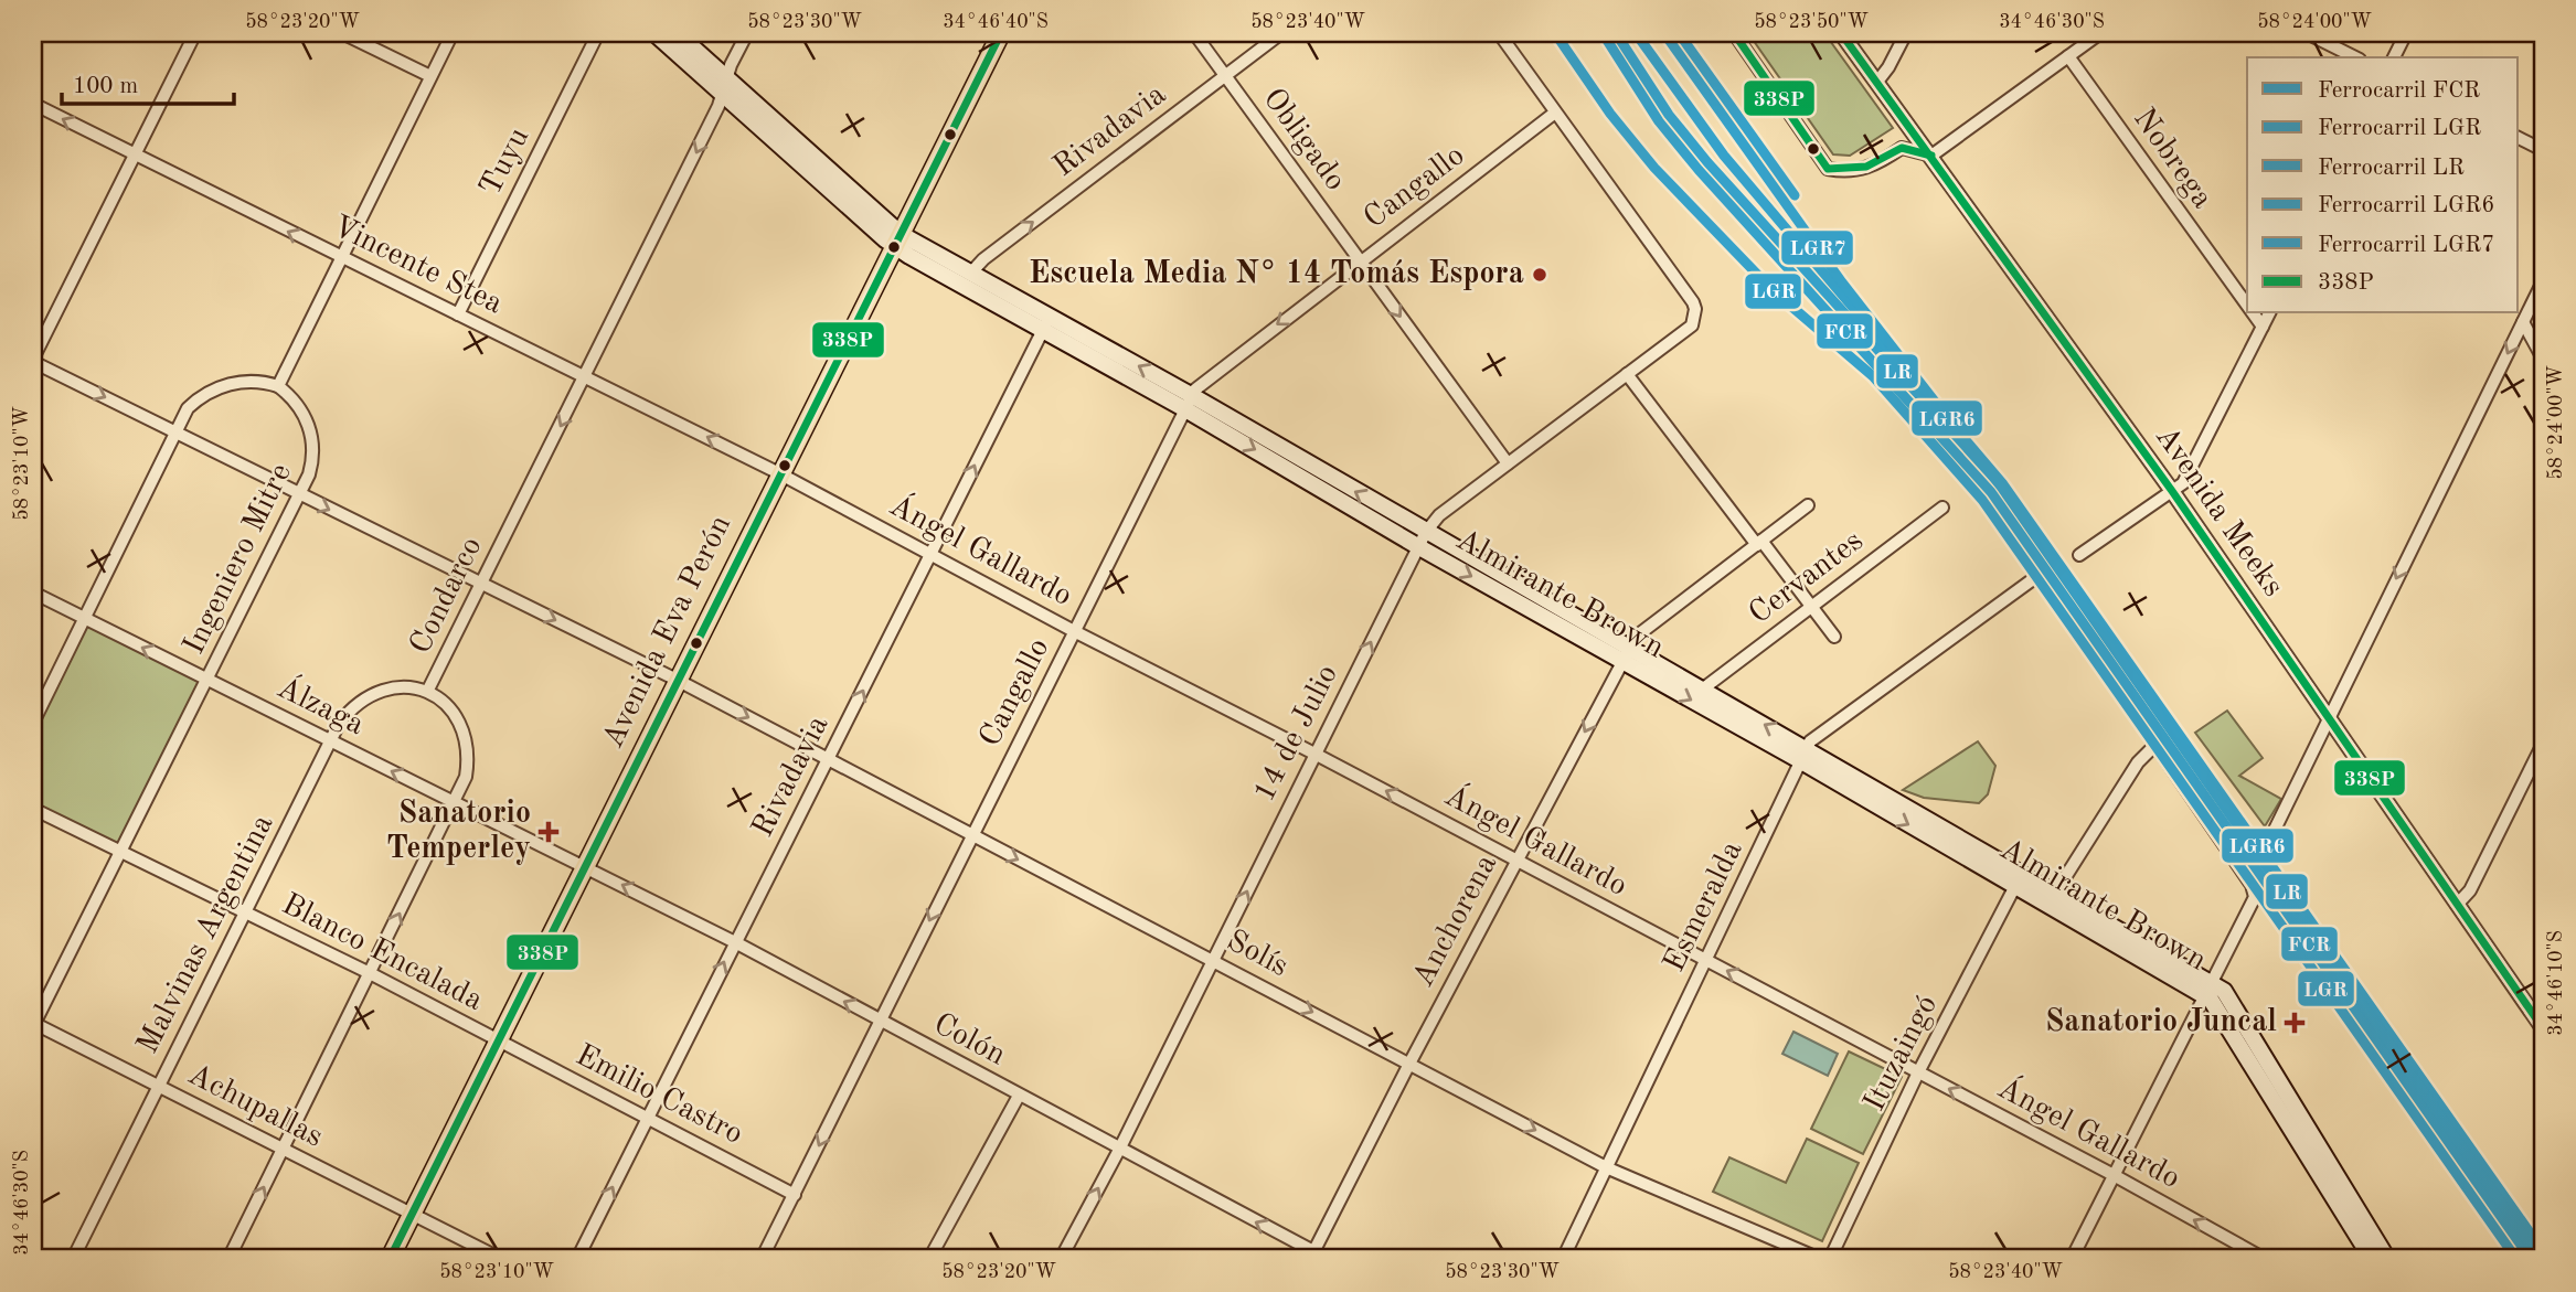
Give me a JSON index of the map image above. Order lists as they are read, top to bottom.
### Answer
{
  "streets": {
    "main road": ["Almirante Brown", "Avenida Eva Perón"],
    "street": [
      "Rivadavia",
      "Obligado",
      "Nobrega",
      "Tuyu",
      "Cangallo",
      "Vincente Stea",
      "Avenida Meeks",
      "Ángel Gallardo",
      "Ingeniero Mitre",
      "Cervantes",
      "Condarco",
      "Álzaga",
      "14 de Julio",
      "Esmeralda",
      "Anchorena",
      "Malvinas Argentina",
      "Blanco Encalada",
      "Solís",
      "Colón",
      "Ituzaingó",
      "Emilio Castro",
      "Achupallas"
    ]
  },
  "crossings": [
    ["Rivadavia", "Obligado"],
    ["Rivadavia", "Ángel Gallardo"],
    ["Rivadavia", "Almirante Brown"],
    ["Rivadavia", "Solís"],
    ["Rivadavia", "Colón"],
    ["Rivadavia", "Emilio Castro"],
    ["Obligado", "Cangallo"],
    ["Obligado", "14 de Julio"],
    ["Tuyu", "Vincente Stea"],
    ["Cangallo", "Ángel Gallardo"],
    ["Cangallo", "Almirante Brown"],
    ["Cangallo", "14 de Julio"],
    ["Cangallo", "Solís"],
    ["Cangallo", "Colón"],
    ["Cangallo", "Emilio Castro"],
    ["Vincente Stea", "Ángel Gallardo"],
    ["Vincente Stea", "Condarco"],
    ["Vincente Stea", "Avenida Eva Perón"],
    ["Ángel Gallardo", "Avenida Eva Perón"],
    ["Ángel Gallardo", "14 de Julio"],
    ["Ángel Gallardo", "Esmeralda"],
    ["Ángel Gallardo", "Anchorena"],
    ["Ángel Gallardo", "Ituzaingó"],
    ["Ingeniero Mitre", "Álzaga"],
    ["Ingeniero Mitre", "Blanco Encalada"],
    ["Ingeniero Mitre", "Solís"],
    ["Ingeniero Mitre", "Achupallas"],
    ["Cervantes", "Almirante Brown"],
    ["Almirante Brown", "Condarco"],
    ["Almirante Brown", "Avenida Eva Perón"],
    ["Almirante Brown", "14 de Julio"],
    ["Almirante Brown", "Esmeralda"],
    ["Almirante Brown", "Anchorena"],
    ["Almirante Brown", "Ituzaingó"],
    ["Condarco", "Álzaga"],
    ["Condarco", "Malvinas Argentina"],
    ["Condarco", "Blanco Encalada"],
    ["Condarco", "Solís"],
    ["Condarco", "Achupallas"],
    ["Avenida Eva Perón", "Álzaga"],
    ["Avenida Eva Perón", "Blanco Encalada"],
    ["Avenida Eva Perón", "Solís"],
    ["Avenida Eva Perón", "Colón"],
    ["Avenida Eva Perón", "Emilio Castro"],
    ["Avenida Eva Perón", "Achupallas"],
    ["Álzaga", "Malvinas Argentina"],
    ["Álzaga", "Colón"],
    ["14 de Julio", "Solís"],
    ["14 de Julio", "Colón"],
    ["Esmeralda", "Solís"],
    ["Anchorena", "Solís"],
    ["Anchorena", "Colón"],
    ["Malvinas Argentina", "Blanco Encalada"],
    ["Malvinas Argentina", "Achupallas"],
    ["Blanco Encalada", "Emilio Castro"]
  ],
  "one_way": [
    "Rivadavia",
    "Obligado",
    "Cangallo",
    "Vincente Stea",
    "Ángel Gallardo",
    "Álzaga",
    "14 de Julio",
    "Solís",
    "Colón"
  ],
  "places": {
    "other": ["Escuela Media N° 14 Tomás Espora"],
    "health": ["Sanatorio Temperley", "Sanatorio Juncal"]
  },
  "lines": [
    "rail line FCR",
    "rail line LR",
    "rail line LGR6",
    "transit line 338P",
    "rail line LGR",
    "rail line LGR7"
  ],
  "legend": [
    "Ferrocarril FCR",
    "Ferrocarril LGR",
    "Ferrocarril LR",
    "Ferrocarril LGR6",
    "Ferrocarril LGR7",
    "338P"
  ],
  "scale_bar": "100 m",
  "coordinates": [
    "58°23'20\"W",
    "58°23'30\"W",
    "34°46'40\"S",
    "58°23'40\"W",
    "58°23'50\"W",
    "34°46'30\"S",
    "58°24'00\"W",
    "58°23'10\"W",
    "34°46'10\"S"
  ]
}
